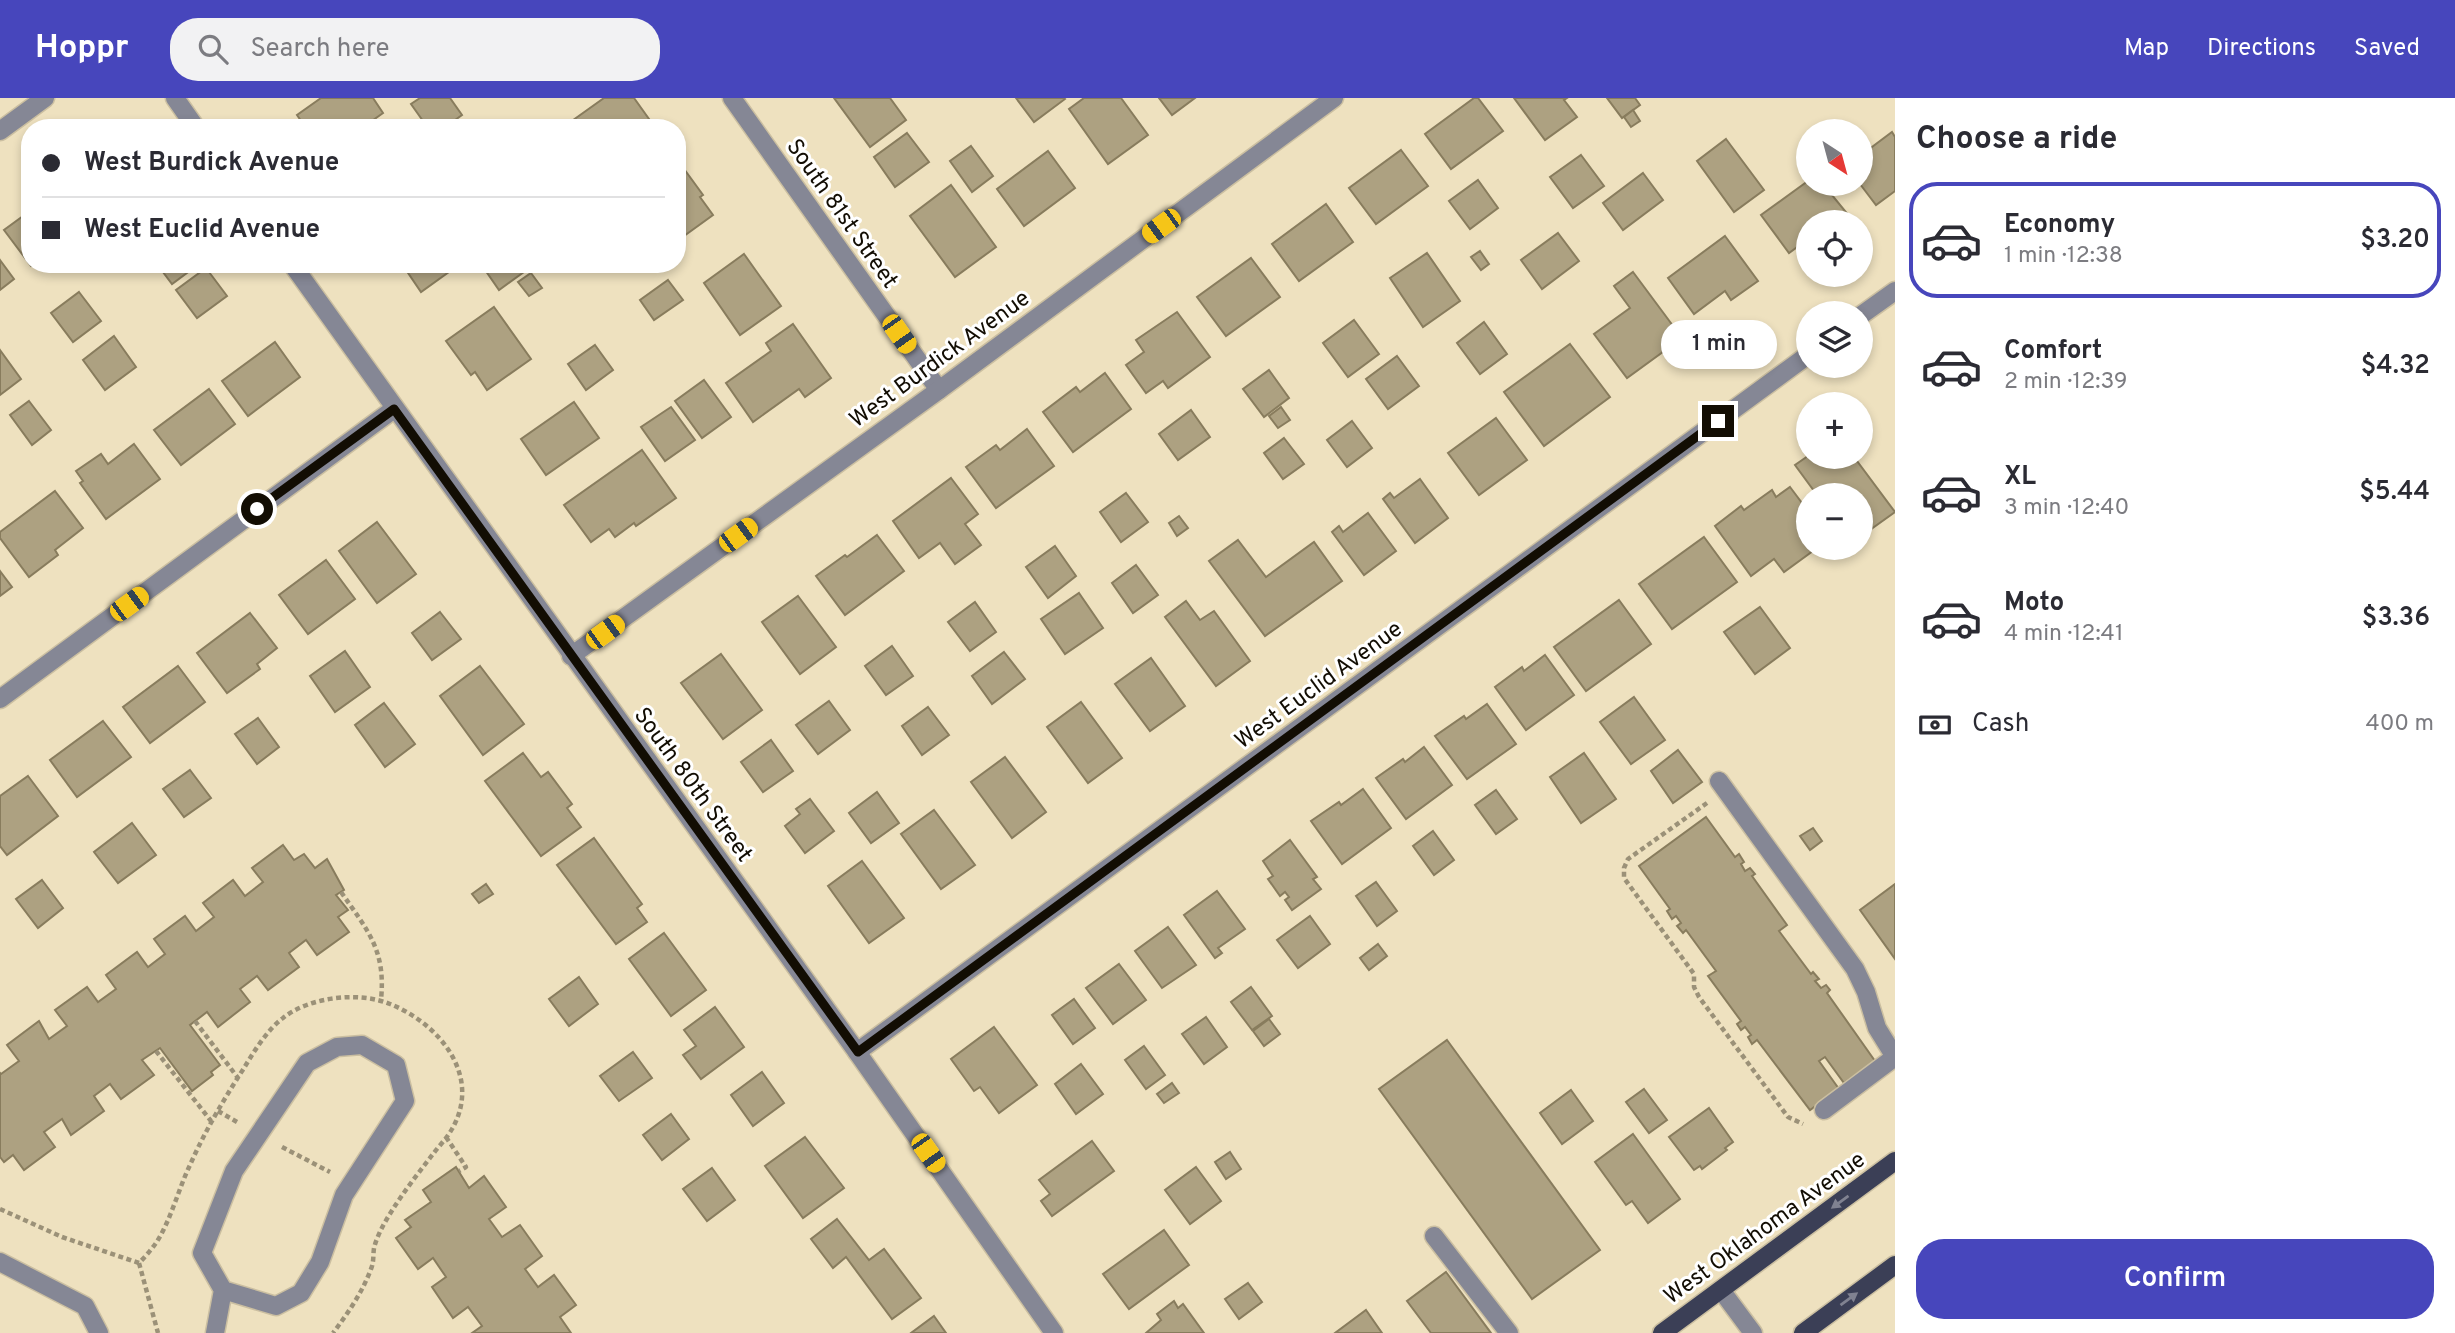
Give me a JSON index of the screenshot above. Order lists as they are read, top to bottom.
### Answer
{
  "streets": {
    "main road": ["West Oklahoma Avenue"],
    "street": [
      "South 81st Street",
      "West Burdick Avenue",
      "West Euclid Avenue",
      "South 80th Street"
    ]
  },
  "crossings": [
    ["South 81st Street", "West Burdick Avenue"],
    ["West Burdick Avenue", "South 80th Street"],
    ["West Euclid Avenue", "South 80th Street"]
  ],
  "north": "bottom right",
  "page": {
    "header": "Hoppr",
    "search": "Search here",
    "nav": ["Map", "Directions", "Saved"],
    "heading": "Choose a ride",
    "map_buttons": ["+", "−"],
    "banner": ["West Burdick Avenue", "West Euclid Avenue"],
    "list": [
      {
        "name": "Economy",
        "note": "1 min · 12:38",
        "value": "$3.20"
      },
      {
        "name": "Comfort",
        "note": "2 min · 12:39",
        "value": "$4.32"
      },
      {
        "name": "XL",
        "note": "3 min · 12:40",
        "value": "$5.44"
      },
      {
        "name": "Moto",
        "note": "4 min · 12:41",
        "value": "$3.36"
      }
    ],
    "bubble": "1 min",
    "pay": ["Cash", "400 m"],
    "buttons": "Confirm"
  }
}
